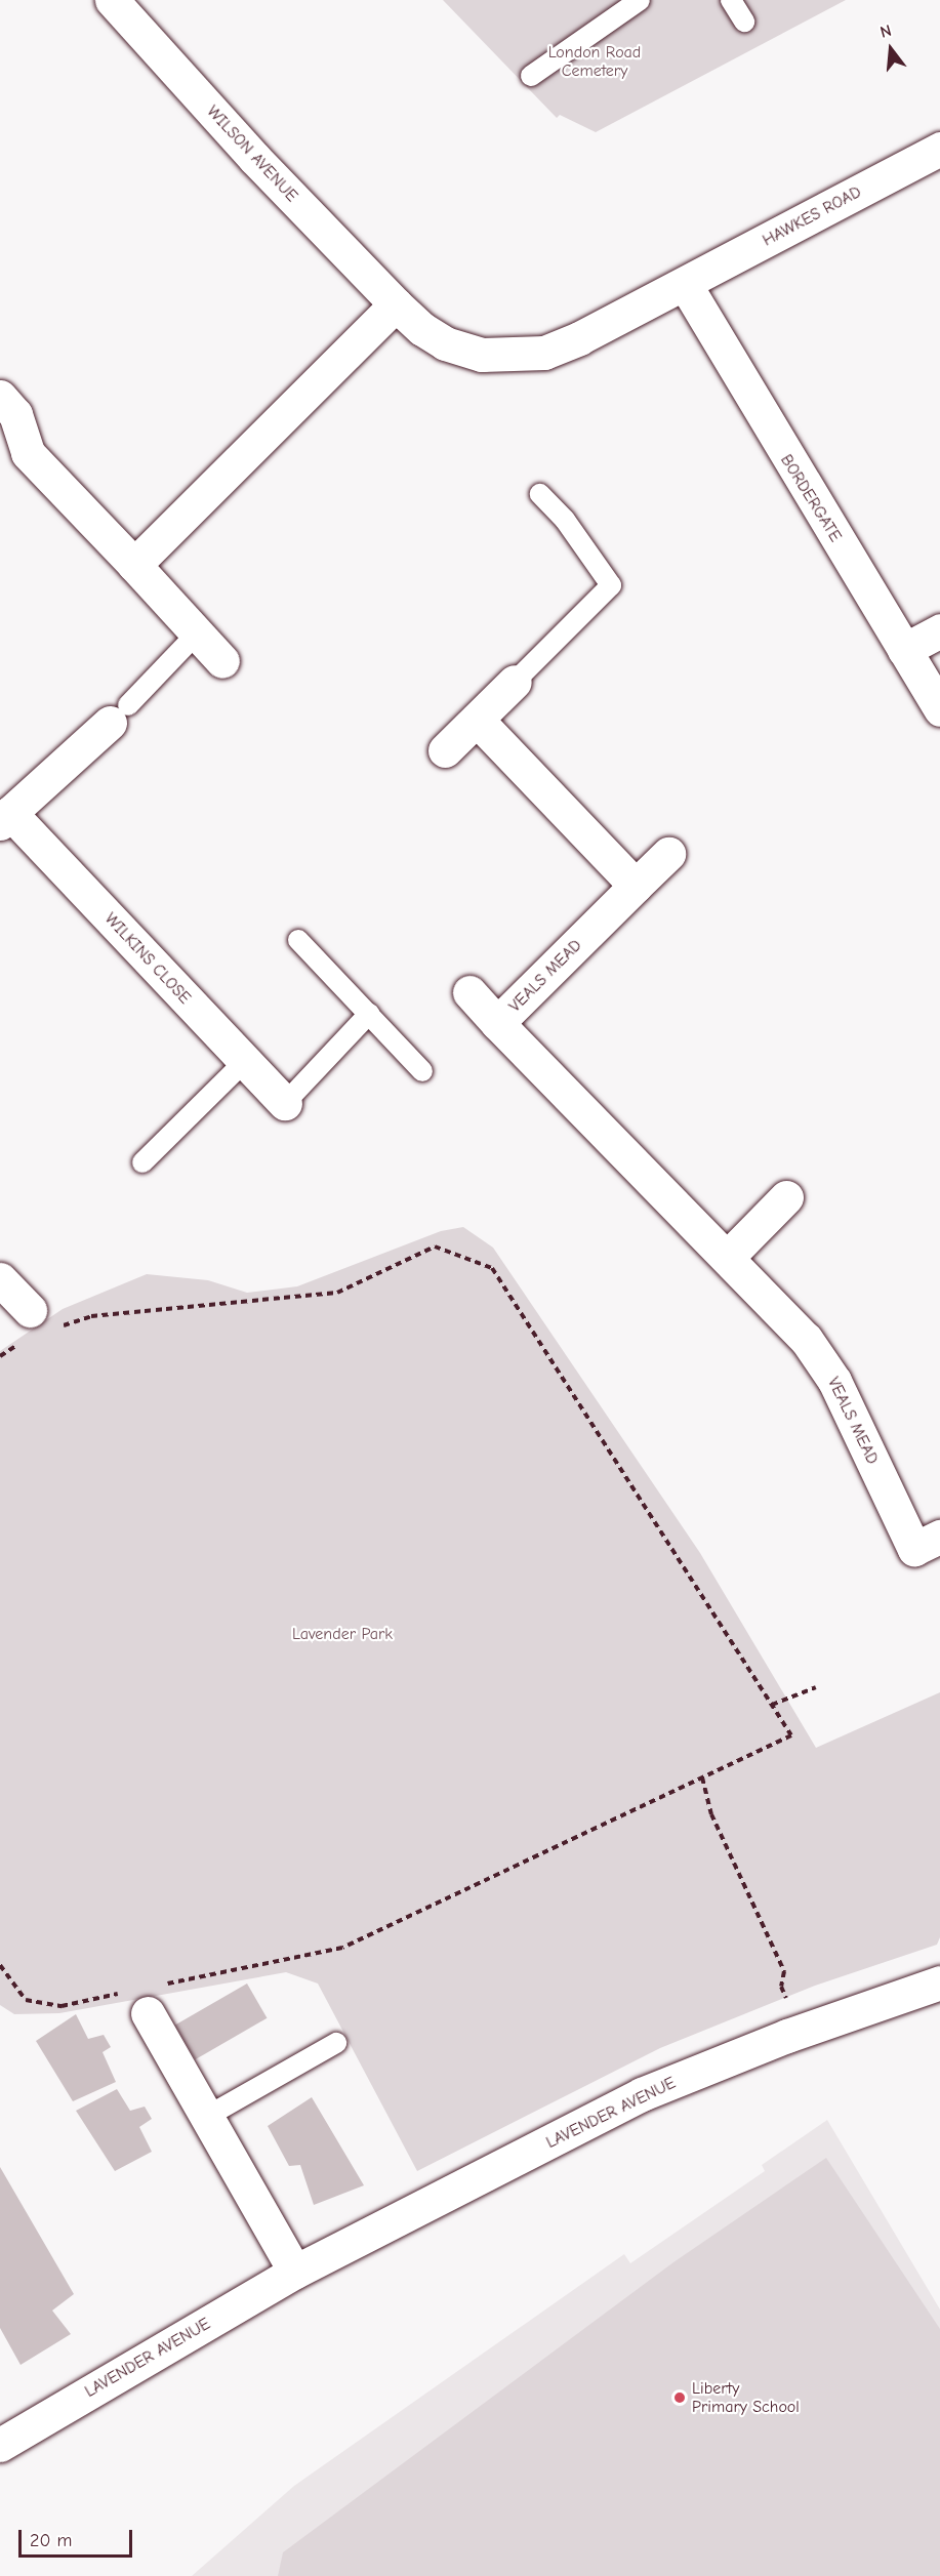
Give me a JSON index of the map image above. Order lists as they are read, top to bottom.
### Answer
{
  "streets": {
    "street": [
      "WILSON AVENUE",
      "HAWKES ROAD",
      "BORDERGATE",
      "WILKINS CLOSE",
      "VEALS MEAD",
      "LAVENDER AVENUE"
    ]
  },
  "crossings": [
    ["WILSON AVENUE", "HAWKES ROAD"],
    ["WILSON AVENUE", "BORDERGATE"],
    ["HAWKES ROAD", "BORDERGATE"]
  ],
  "parks": ["London Road Cemetery", "Lavender Park"],
  "places": ["Liberty Primary School"],
  "scale_bar": "20 m",
  "north": "top"
}
